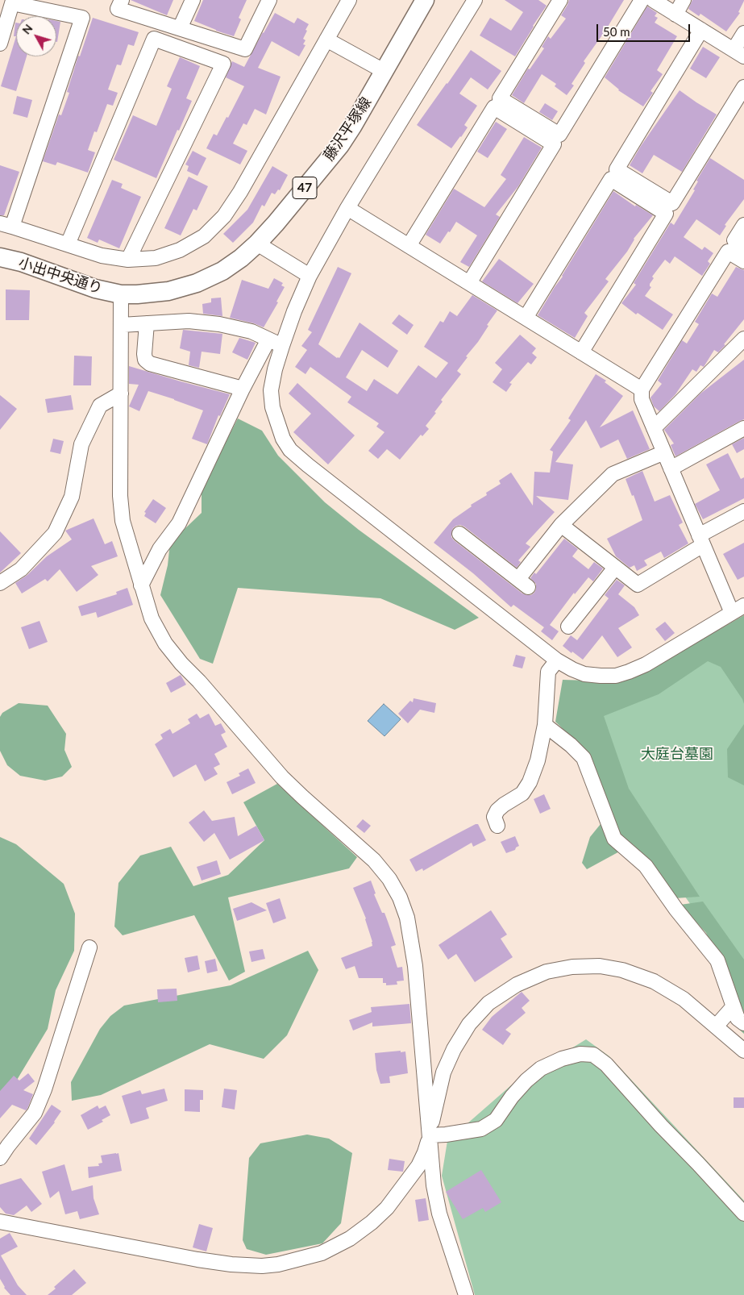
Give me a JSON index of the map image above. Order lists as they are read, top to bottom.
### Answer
{
  "streets": {
    "main road": ["藤沢平塚線", "47", "小出中央通り"]
  },
  "crossings": [
    ["藤沢平塚線", "小出中央通り"]
  ],
  "parks": ["大庭台墓園"],
  "scale_bar": "50 m",
  "north": "top left"
}
